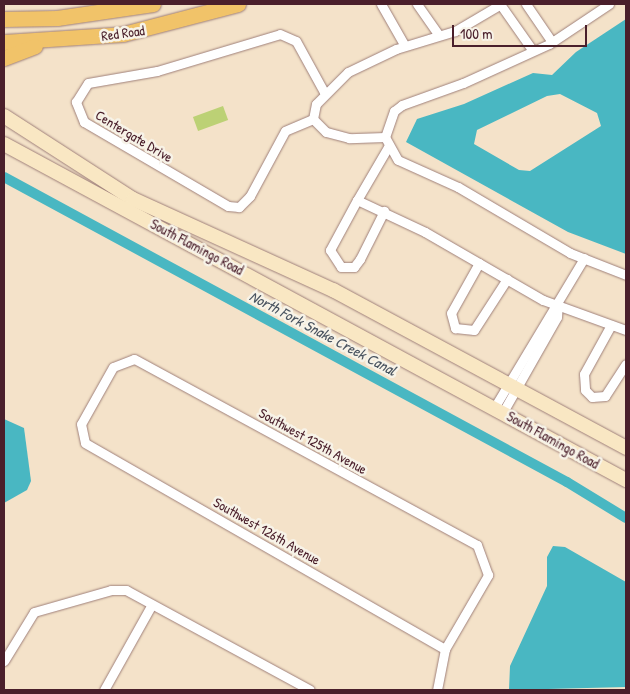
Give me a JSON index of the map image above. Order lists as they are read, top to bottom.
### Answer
{
  "streets": {
    "highway": ["Red Road"],
    "main road": ["South Flamingo Road"],
    "street": ["Centergate Drive", "Southwest 125th Avenue", "Southwest 126th Avenue"]
  },
  "crossings": [
    ["Southwest 125th Avenue", "Southwest 126th Avenue"]
  ],
  "water": ["North Fork Snake Creek Canal"],
  "scale_bar": "100 m"
}
